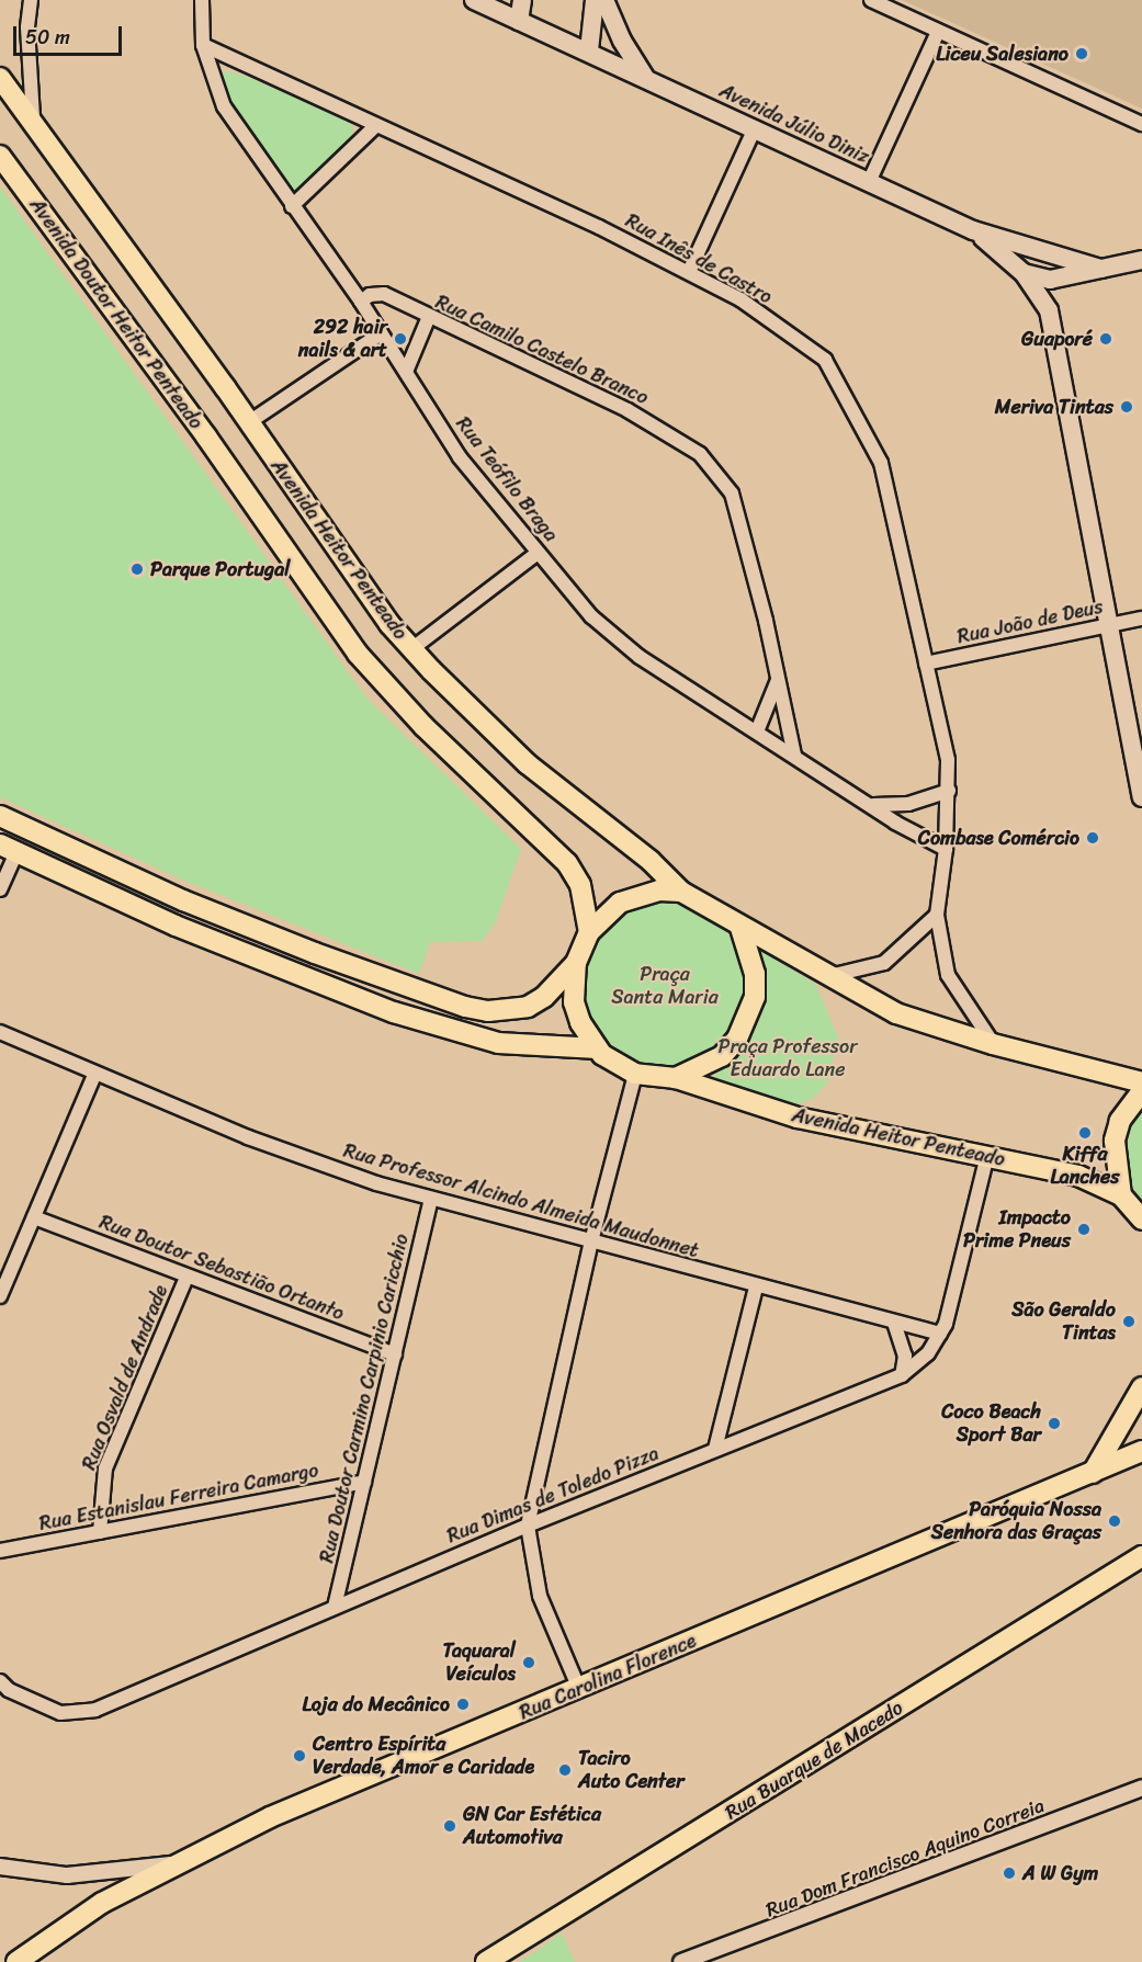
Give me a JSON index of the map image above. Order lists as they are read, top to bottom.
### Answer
{
  "streets": {
    "main road": [
      "Avenida Júlio Diniz",
      "Avenida Doutor Heitor Penteado",
      "Avenida Heitor Penteado",
      "Rua Carolina Florence",
      "Rua Buarque de Macedo"
    ],
    "street": [
      "Rua Inês de Castro",
      "Rua Camilo Castelo Branco",
      "Rua Teófilo Braga",
      "Rua João de Deus",
      "Rua Professor Alcindo Almeida Maudonnet",
      "Rua Doutor Sebastião Ortanto",
      "Rua Osvald de Andrade",
      "Rua Doutor Carmino Carpinio Caricchio",
      "Rua Dimas de Toledo Pizza",
      "Rua Estanislau Ferreira Camargo",
      "Rua Dom Francisco Aquino Correia"
    ]
  },
  "crossings": [
    ["Rua Inês de Castro", "Rua Teófilo Braga"],
    ["Rua Inês de Castro", "Rua João de Deus"],
    ["Avenida Doutor Heitor Penteado", "Avenida Heitor Penteado"],
    ["Rua Camilo Castelo Branco", "Rua Teófilo Braga"],
    ["Avenida Heitor Penteado", "Rua Dimas de Toledo Pizza"],
    ["Rua Professor Alcindo Almeida Maudonnet", "Rua Doutor Carmino Carpinio Caricchio"],
    ["Rua Professor Alcindo Almeida Maudonnet", "Rua Dimas de Toledo Pizza"],
    ["Rua Doutor Sebastião Ortanto", "Rua Osvald de Andrade"],
    ["Rua Doutor Sebastião Ortanto", "Rua Doutor Carmino Carpinio Caricchio"],
    ["Rua Osvald de Andrade", "Rua Estanislau Ferreira Camargo"],
    ["Rua Doutor Carmino Carpinio Caricchio", "Rua Dimas de Toledo Pizza"],
    ["Rua Doutor Carmino Carpinio Caricchio", "Rua Estanislau Ferreira Camargo"]
  ],
  "parks": ["Praça Santa Maria", "Praça Professor Eduardo Lane"],
  "places": [
    "Liceu Salesiano",
    "292 hair nails & art",
    "Guaporé",
    "Meriva Tintas",
    "Parque Portugal",
    "Combase Comércio",
    "Kiffa Lanches",
    "Impacto Prime Pneus",
    "São Geraldo Tintas",
    "Coco Beach Sport Bar",
    "Paróquia Nossa Senhora das Graças",
    "Taquaral Veículos",
    "Loja do Mecânico",
    "Centro Espírita Verdade, Amor e Caridade",
    "Taciro Auto Center",
    "GN Car Estética Automotiva",
    "A W Gym"
  ],
  "scale_bar": "50 m"
}
